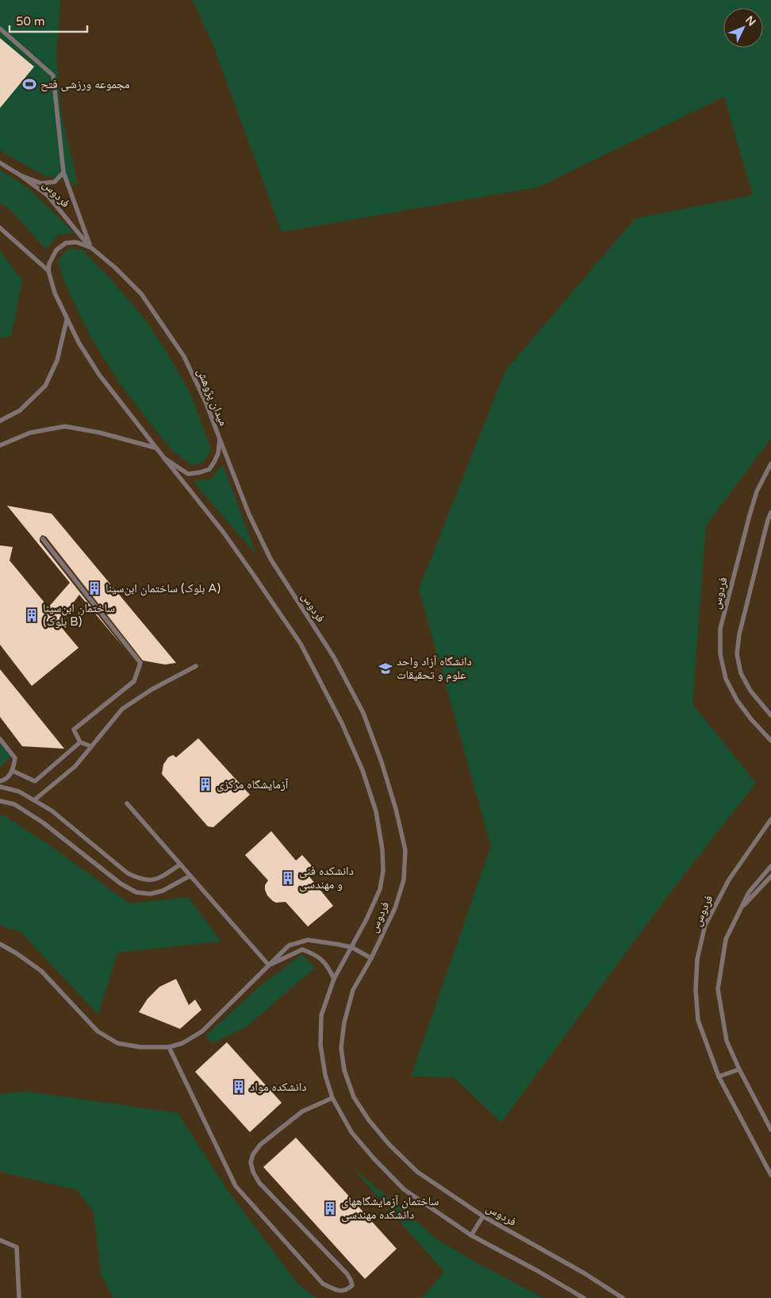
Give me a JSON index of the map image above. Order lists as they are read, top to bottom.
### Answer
{
  "streets": {
    "lane": ["فردوس", "میدان پژوهش"]
  },
  "crossings": [
    ["فردوس", "میدان پژوهش"]
  ],
  "places": {
    "sports": ["مجموعه ورزشی فتح"],
    "building": [
      "ساختمان ابن‌سینا (بلوک A)",
      "ساختمان ابن‌سینا (بلوک B)",
      "آزمایشگاه مرکزی",
      "دانشکده فنی و مهندسی",
      "دانشکده مواد",
      "ساختمان آزمایشگاههای دانشکده مهندسی"
    ],
    "school or university": ["دانشگاه آزاد واحد علوم و تحقیقات"]
  },
  "scale_bar": "50 m",
  "north": "top right"
}
